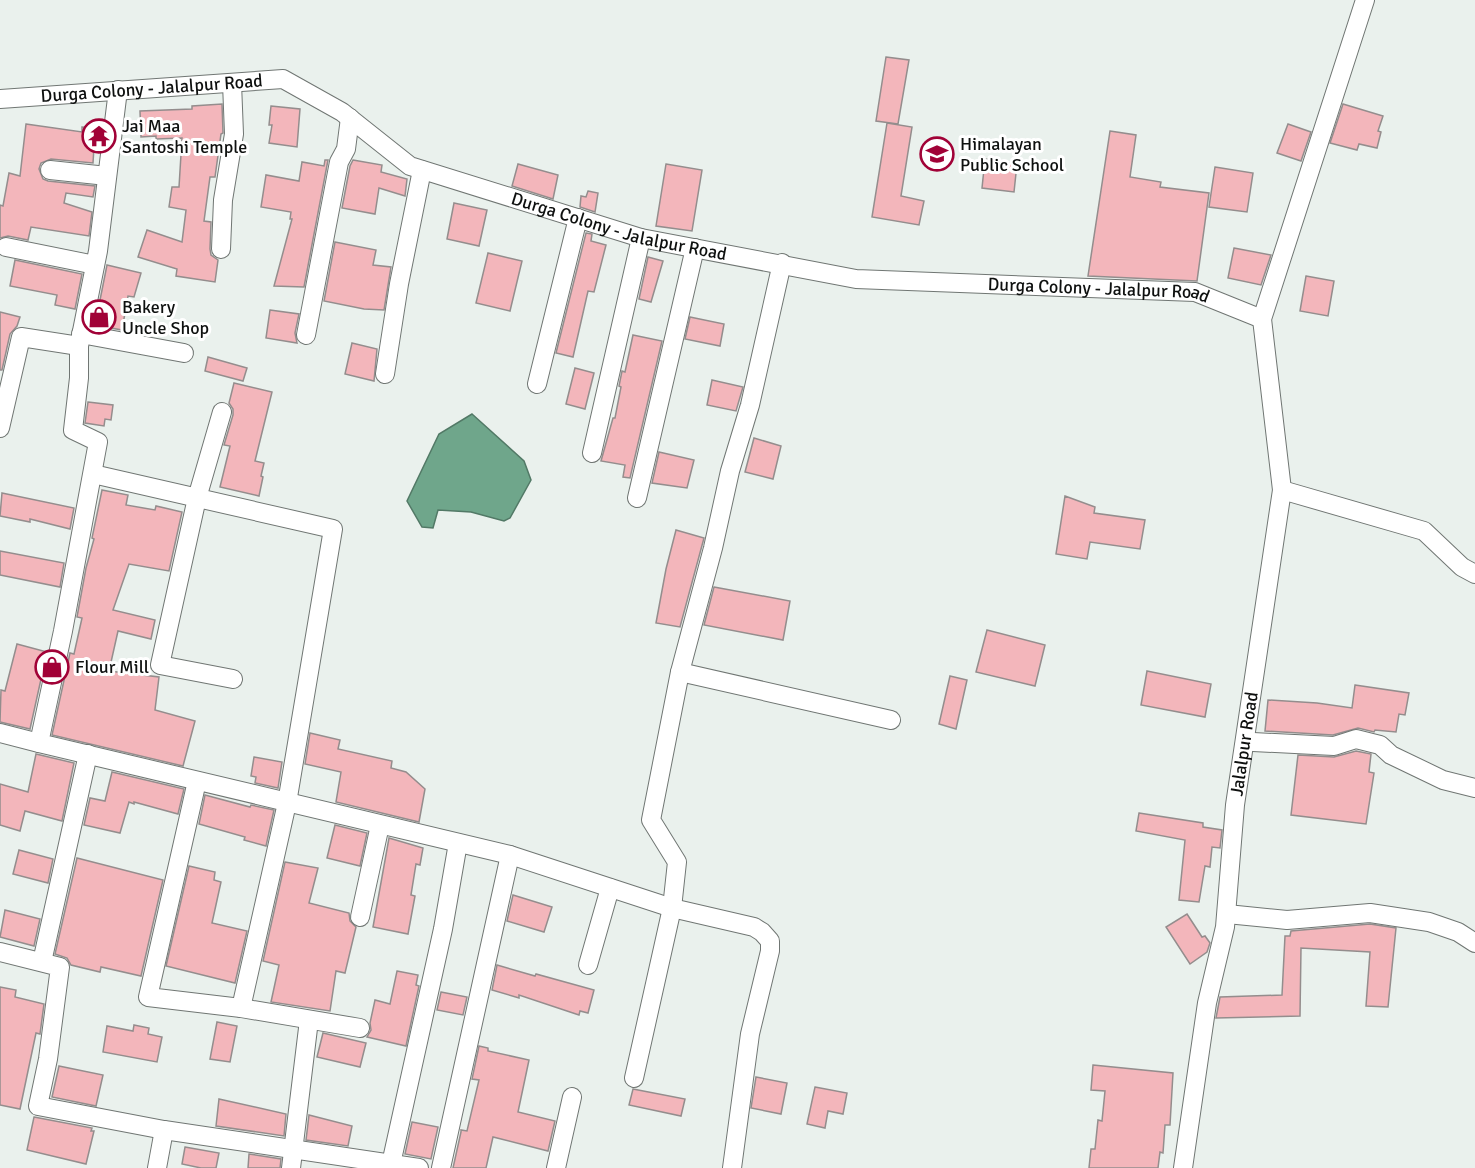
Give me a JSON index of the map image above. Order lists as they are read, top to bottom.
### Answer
{
  "streets": {
    "street": ["Durga Colony - Jalalpur Road", "Jalalpur Road"]
  },
  "crossings": [
    ["Durga Colony - Jalalpur Road", "Jalalpur Road"]
  ],
  "places": {
    "temple": ["Jai Maa Santoshi Temple"],
    "school or university": ["Himalayan Public School"],
    "shop": ["Bakery Uncle Shop", "Flour Mill"]
  }
}
